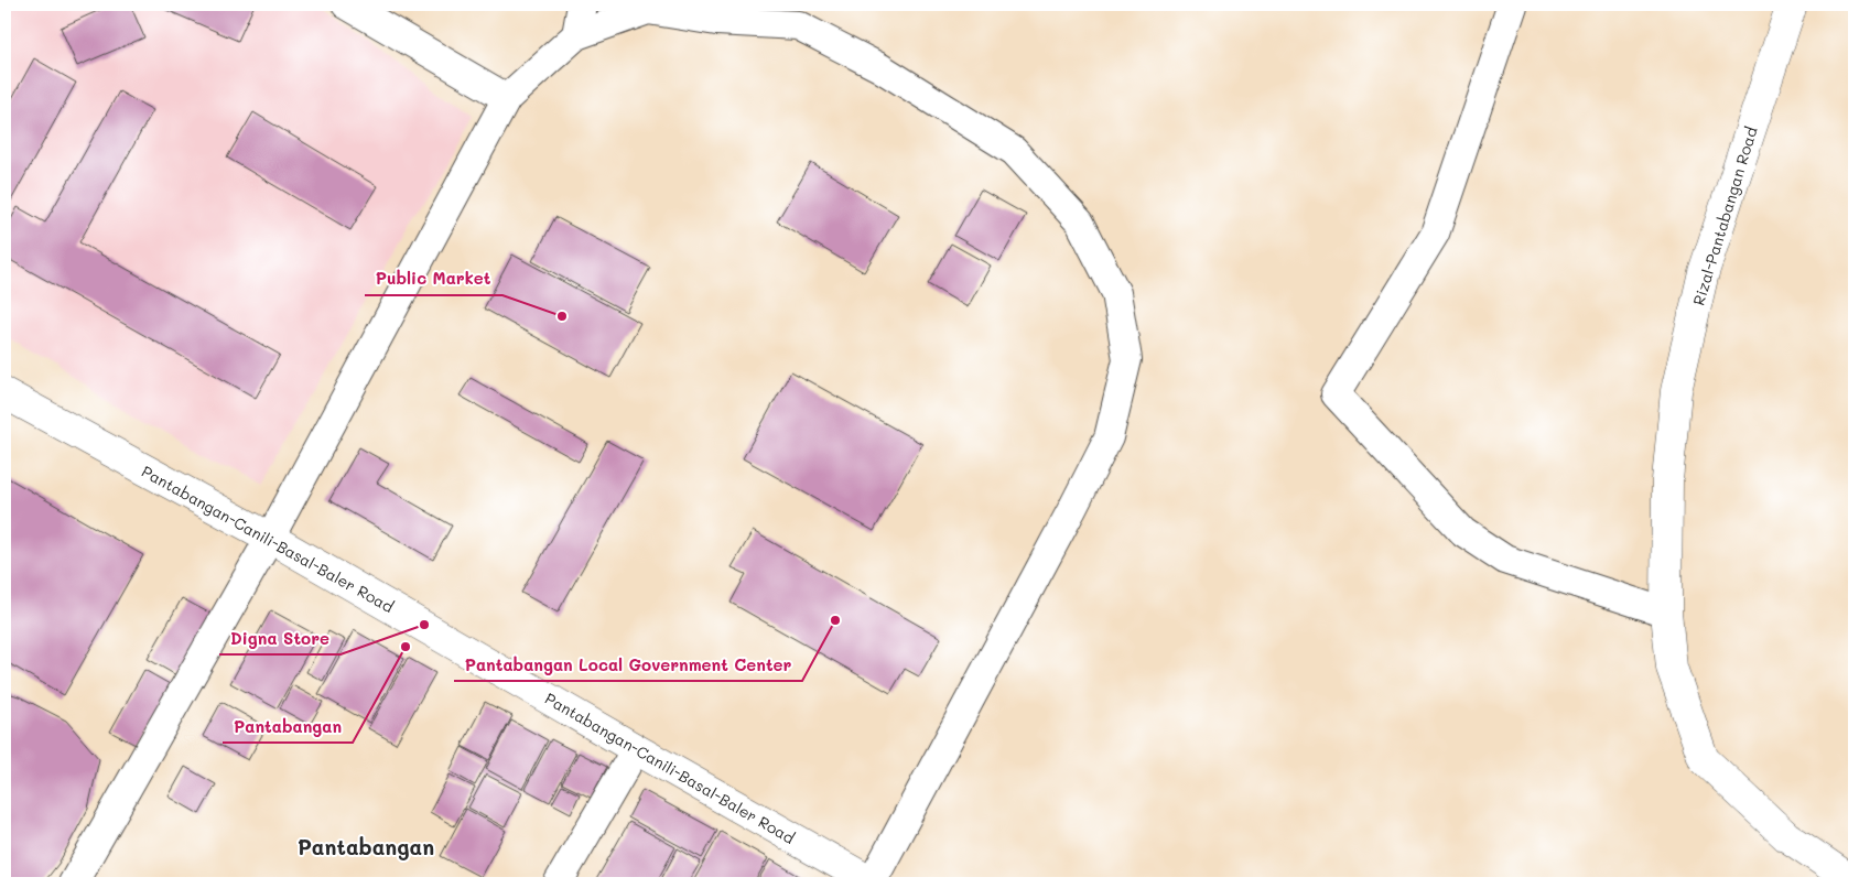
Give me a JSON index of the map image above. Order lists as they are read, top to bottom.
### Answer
{
  "streets": {
    "main road": ["Rizal-Pantabangan Road", "Pantabangan-Canili-Basal-Baler Road"]
  },
  "districts": ["Pantabangan"],
  "places": [
    "Public Market",
    "Pantabangan Local Government Center",
    "Digna Store",
    "Pantabangan"
  ]
}
